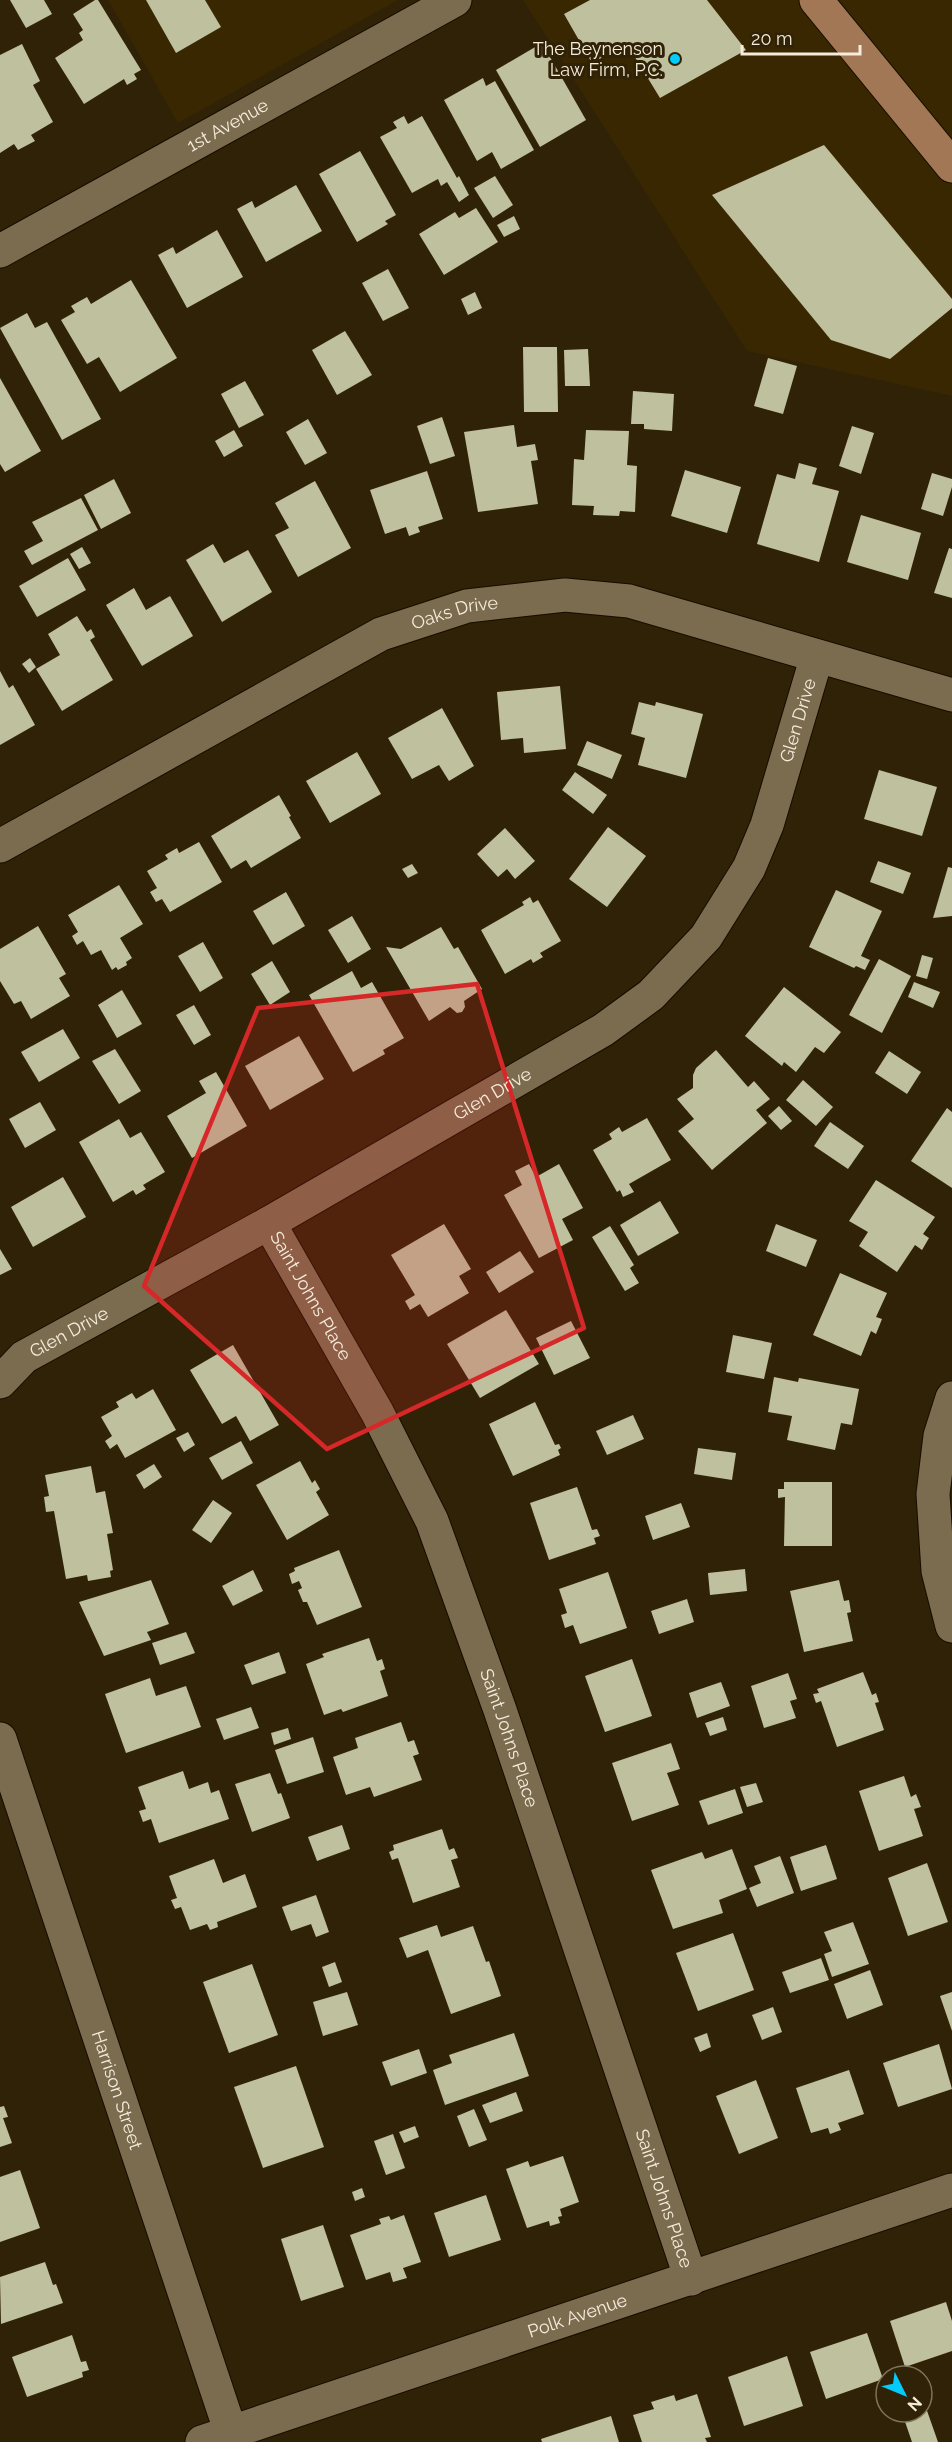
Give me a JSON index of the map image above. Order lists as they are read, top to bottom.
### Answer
{
  "streets": {
    "street": [
      "1st Avenue",
      "Oaks Drive",
      "Glen Drive",
      "Saint Johns Place",
      "Harrison Street",
      "Polk Avenue"
    ]
  },
  "crossings": [
    ["Oaks Drive", "Glen Drive"],
    ["Glen Drive", "Saint Johns Place"],
    ["Saint Johns Place", "Polk Avenue"],
    ["Harrison Street", "Polk Avenue"]
  ],
  "places": ["The Beynenson Law Firm, P.C."],
  "scale_bar": "20 m",
  "north": "bottom right"
}
